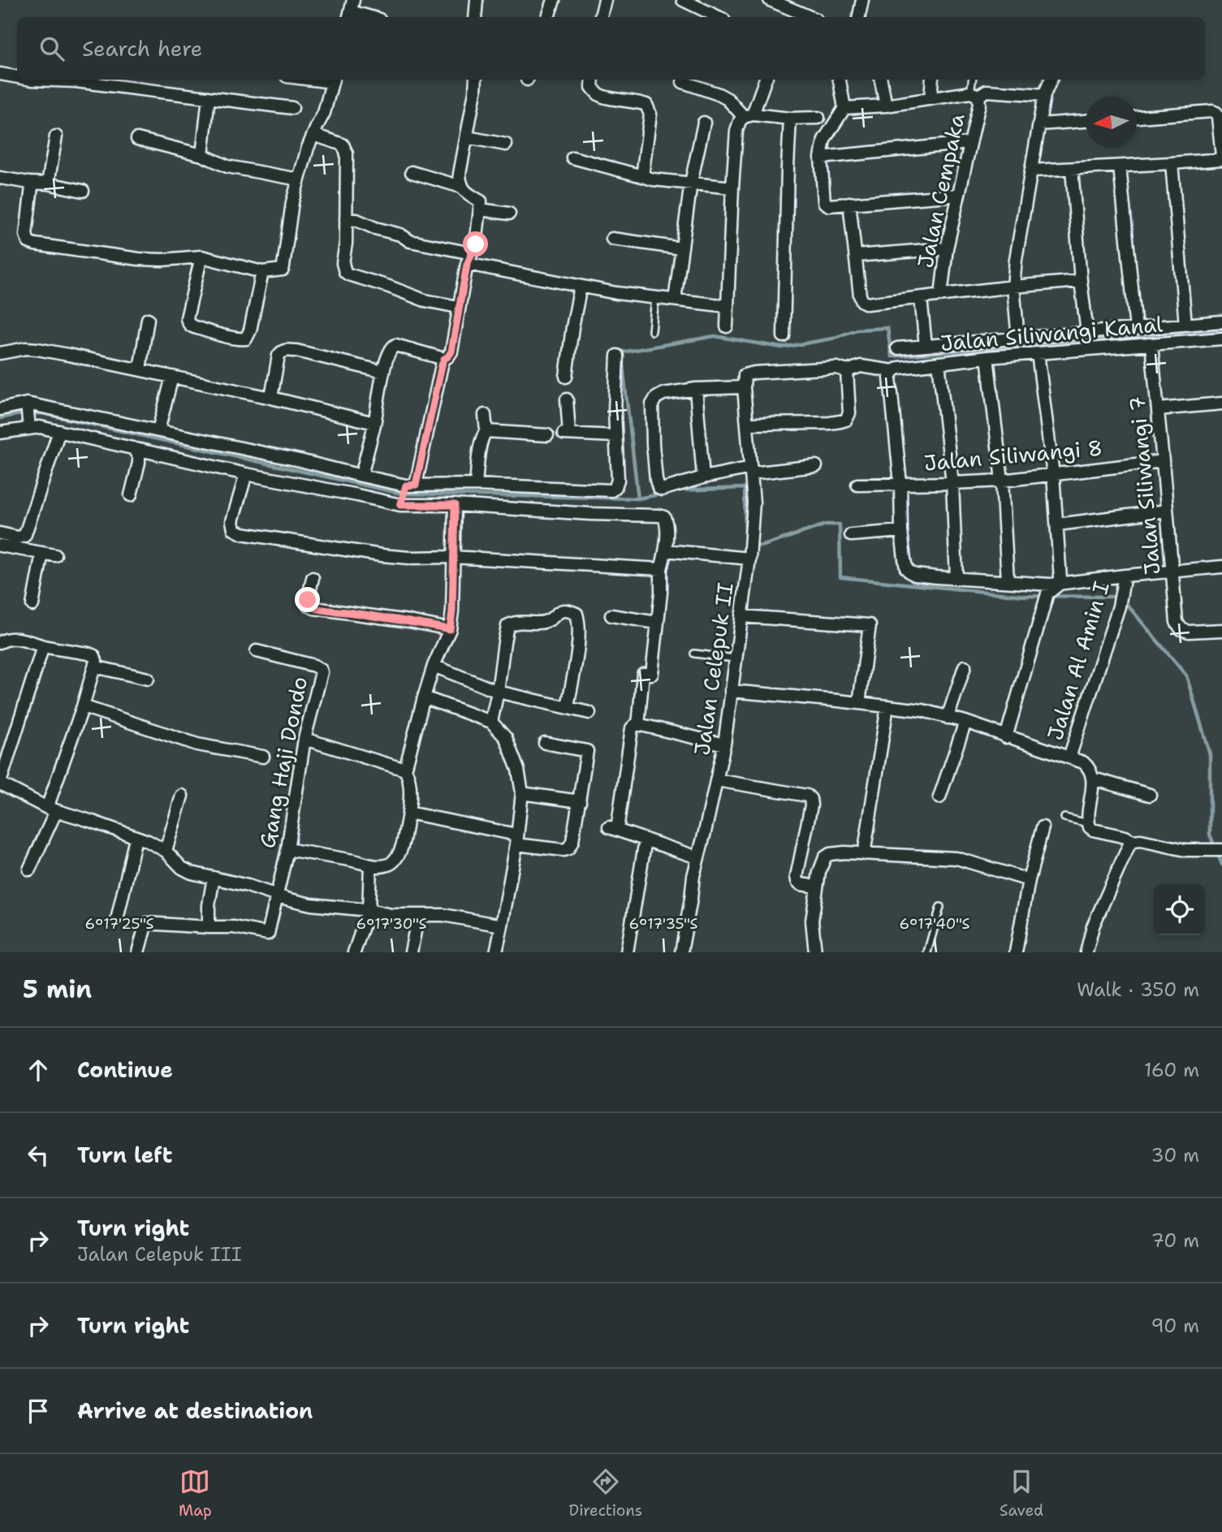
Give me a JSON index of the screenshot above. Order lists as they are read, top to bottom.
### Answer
{
  "streets": {
    "street": [
      "Jalan Cempaka",
      "Jalan Siliwangi Kanal",
      "Jalan Siliwangi 8",
      "Jalan Siliwangi 7",
      "Jalan Al Amin I",
      "Jalan Celepuk II",
      "Gang Haji Dondo"
    ]
  },
  "crossings": [
    ["Jalan Siliwangi Kanal", "Jalan Siliwangi 7"],
    ["Jalan Siliwangi 8", "Jalan Siliwangi 7"]
  ],
  "north": "left",
  "page": {
    "search": "Search here",
    "heading": ["5 min", "Walk · 350 m"],
    "list": [
      ["Continue", "160 m"],
      ["Turn left", "30 m"],
      ["Turn right", "Jalan Celepuk III", "70 m"],
      ["Turn right", "90 m"],
      "Arrive at destination"
    ],
    "nav": ["Map", "Directions", "Saved"]
  },
  "coordinates": [
    "6°17'25\"S",
    "6°17'30\"S",
    "6°17'35\"S",
    "6°17'40\"S"
  ]
}
